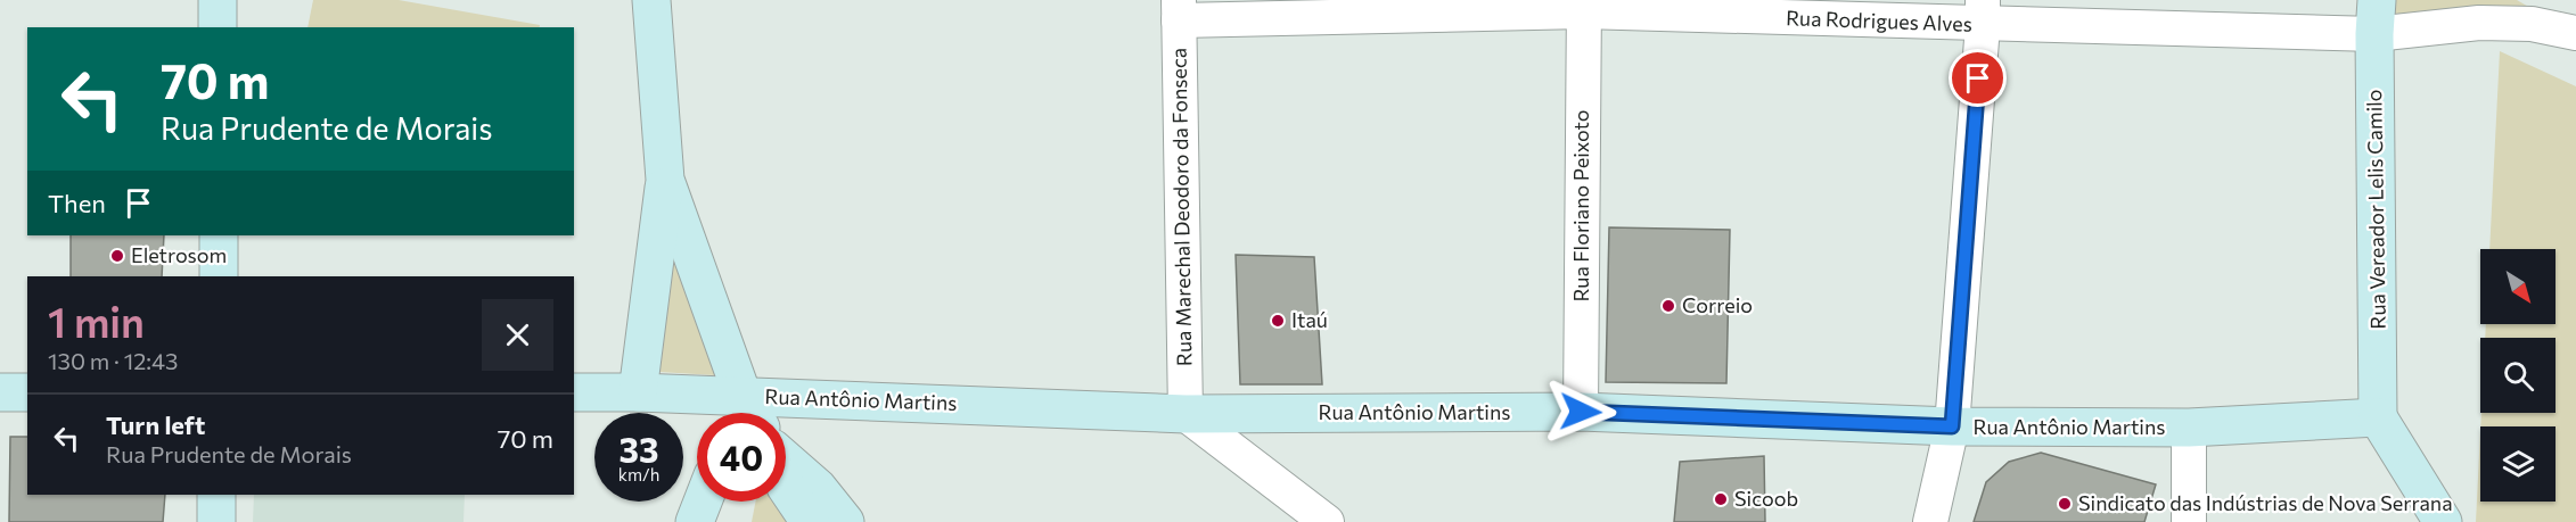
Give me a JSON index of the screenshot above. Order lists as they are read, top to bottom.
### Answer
{
  "streets": {
    "street": [
      "Rua Rodrigues Alves",
      "Rua Floriano Peixoto",
      "Rua Marechal Deodoro da Fonseca",
      "Rua Vereador Lelis Camilo",
      "Rua Antônio Martins"
    ]
  },
  "crossings": [
    ["Rua Rodrigues Alves", "Rua Floriano Peixoto"],
    ["Rua Rodrigues Alves", "Rua Marechal Deodoro da Fonseca"],
    ["Rua Rodrigues Alves", "Rua Vereador Lelis Camilo"],
    ["Rua Floriano Peixoto", "Rua Antônio Martins"],
    ["Rua Marechal Deodoro da Fonseca", "Rua Antônio Martins"],
    ["Rua Vereador Lelis Camilo", "Rua Antônio Martins"]
  ],
  "places": [
    "Eletrosom",
    "Correio",
    "Itaú",
    "Sicoob",
    "Sindicato das Indústrias de Nova Serrana"
  ],
  "north": "bottom right",
  "page": {
    "turn": ["70 m", "Rua Prudente de Morais"],
    "then": "Then",
    "heading": ["1 min", "130 m · 12:43"],
    "list": [
      {
        "name": "Turn left",
        "note": "Rua Prudente de Morais",
        "value": "70 m"
      }
    ],
    "speed": "33 km/h",
    "limit": "40"
  }
}
